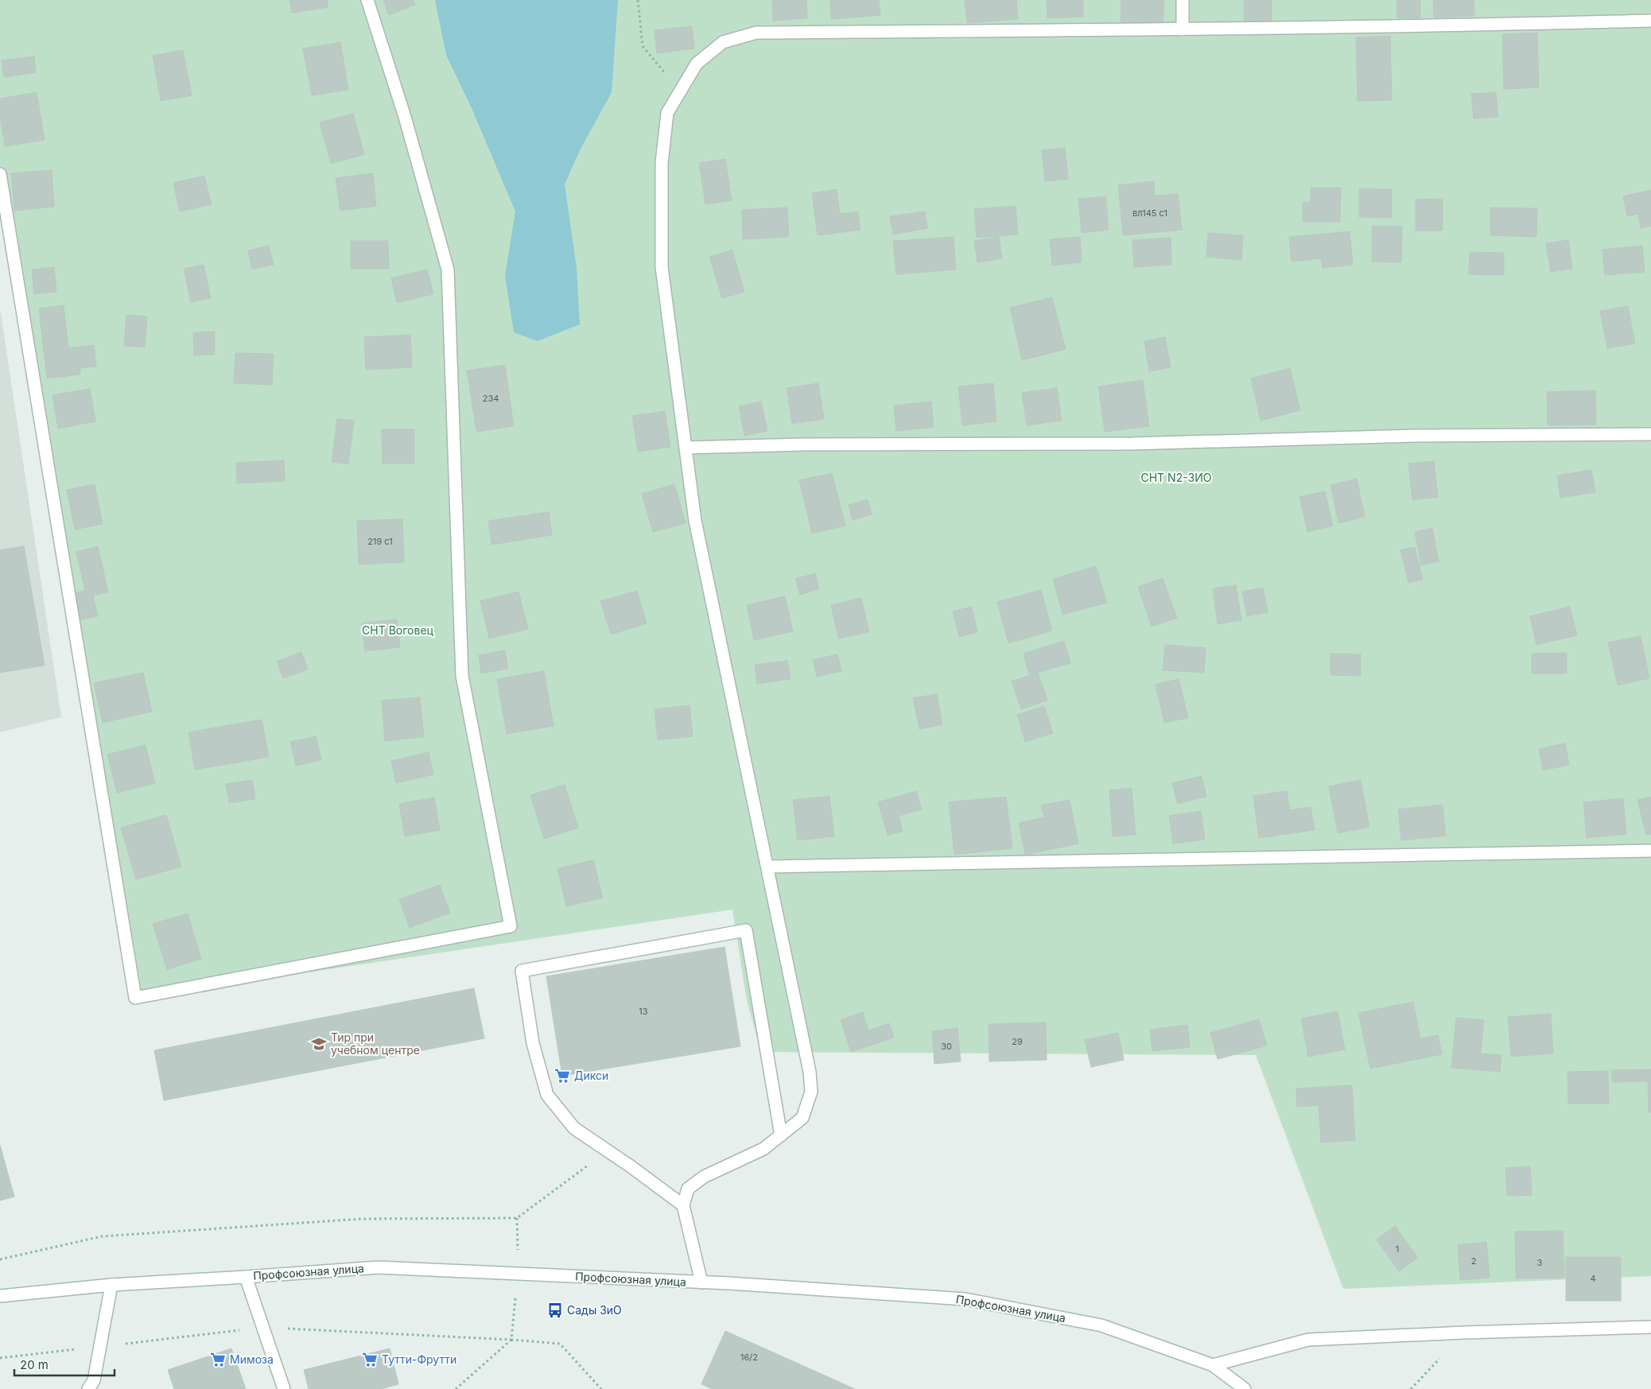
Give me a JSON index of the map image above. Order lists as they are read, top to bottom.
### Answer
{
  "streets": {
    "main road": ["Профсоюзная улица"]
  },
  "parks": ["СНТ N2-ЗИО", "СНТ Воговец"],
  "places": {
    "school or university": ["Тир при учебном центре"],
    "supermarket": ["Дикси", "Мимоза", "Тутти-Фрутти"],
    "bus stop": ["Сады ЗиО"]
  },
  "house_numbers": [
    "вл145 с1",
    "234",
    "219 с1",
    "13",
    "29",
    "30",
    "1",
    "2",
    "3",
    "4",
    "16/2"
  ],
  "scale_bar": "20 m"
}
